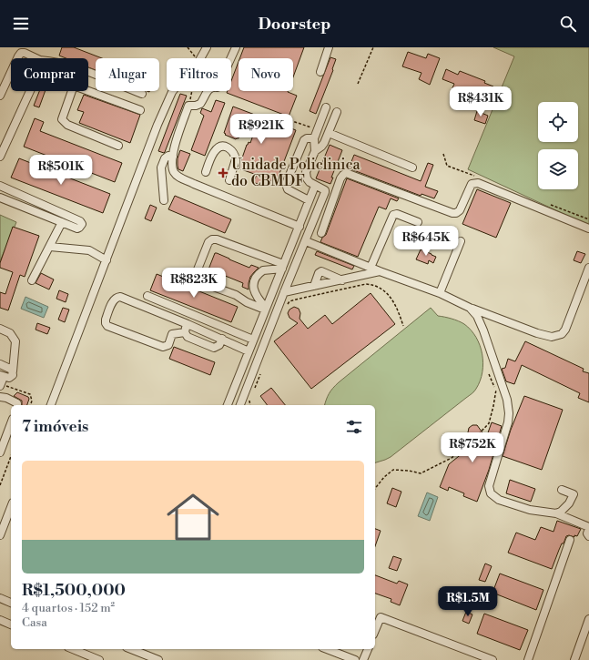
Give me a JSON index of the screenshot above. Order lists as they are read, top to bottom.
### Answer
{
  "places": {
    "health": ["Unidade Policlinica do CBMDF"]
  },
  "page": {
    "header": "Doorstep",
    "chip": [
      "Comprar",
      "Alugar",
      "Filtros",
      "Novo"
    ],
    "price": [
      "R$431K",
      "R$921K",
      "R$501K",
      "R$645K",
      "R$823K",
      "R$752K",
      "R$1.5M"
    ],
    "heading": "7 imóveis",
    "list": [
      {
        "name": "R$1,500,000",
        "note": "4 quartos · 152 m² · Casa"
      }
    ]
  }
}
